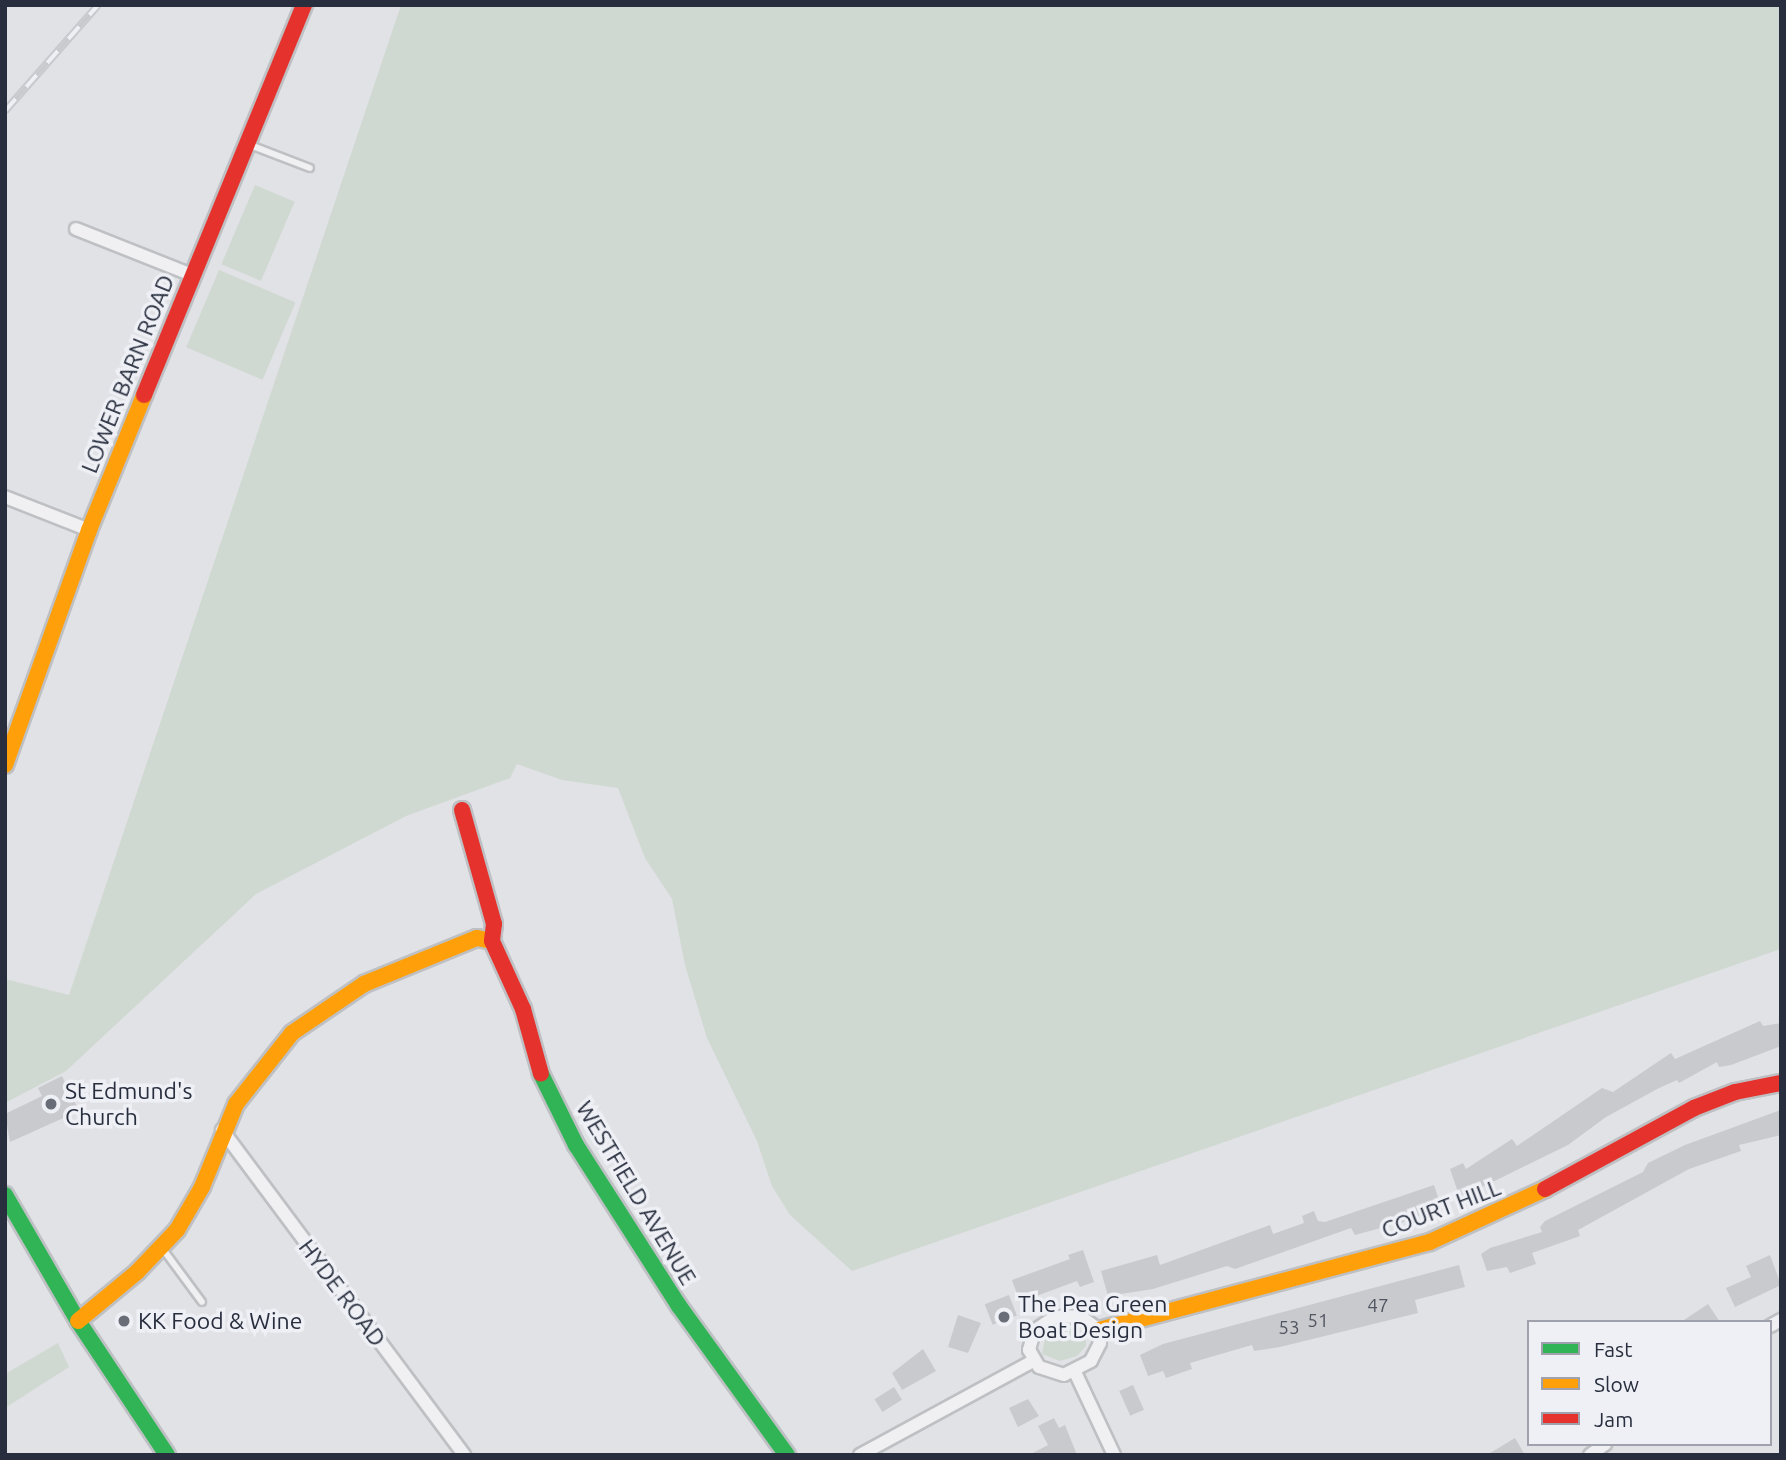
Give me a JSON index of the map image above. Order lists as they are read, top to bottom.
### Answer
{
  "streets": {
    "street": [
      "LOWER BARN ROAD",
      "WESTFIELD AVENUE",
      "COURT HILL",
      "HYDE ROAD"
    ]
  },
  "places": ["St Edmund's Church", "The Pea Green Boat Design", "KK Food & Wine"],
  "house_numbers": ["47", "51", "53"],
  "legend": ["Fast", "Slow", "Jam"]
}
